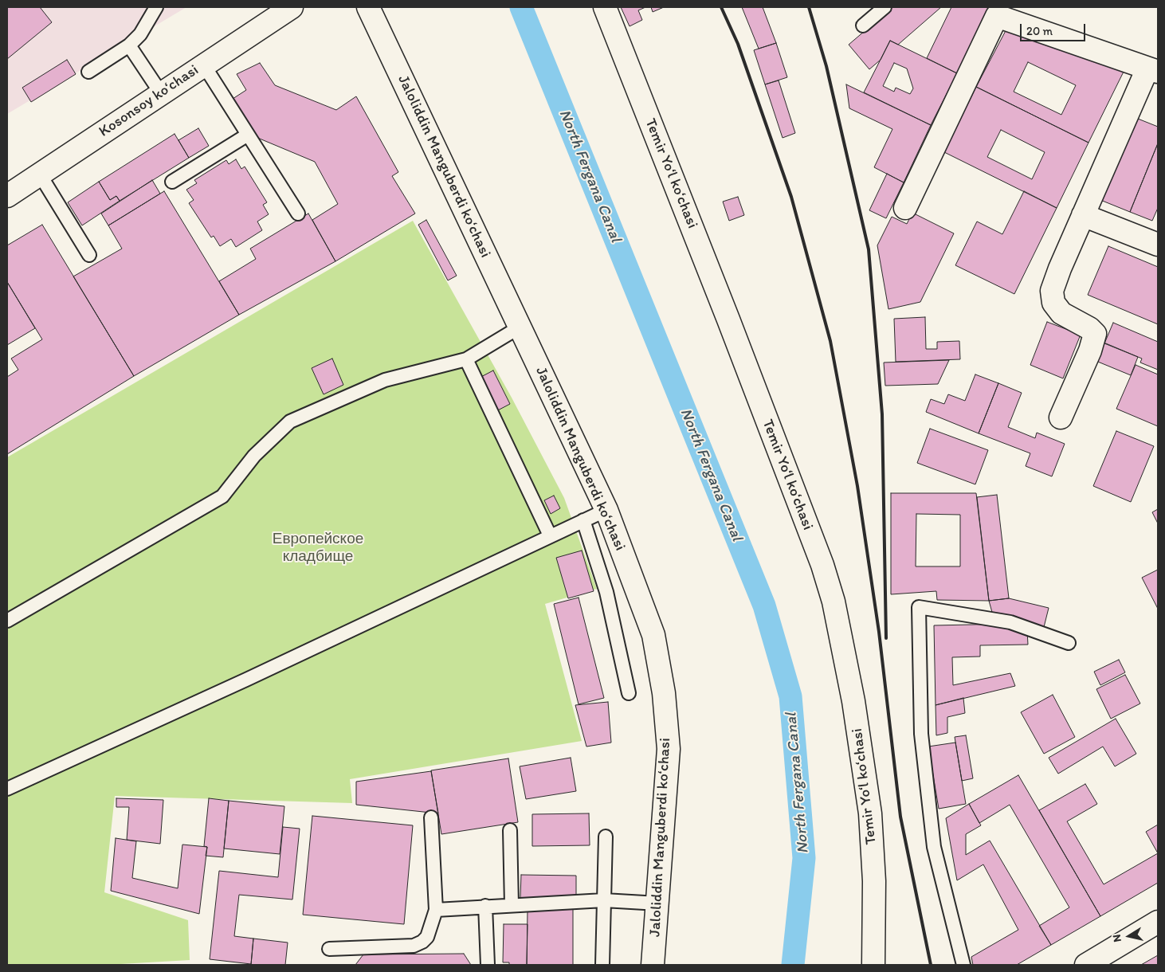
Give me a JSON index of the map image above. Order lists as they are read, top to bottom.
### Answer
{
  "streets": {
    "street": ["Kosonsoy koʻchasi", "Jaloliddin Manguberdi koʻchasi", "Temir Yoʻl koʻchasi"]
  },
  "water": ["North Fergana Canal"],
  "parks": ["Европейское кладбище"],
  "scale_bar": "20 m",
  "north": "left"
}
